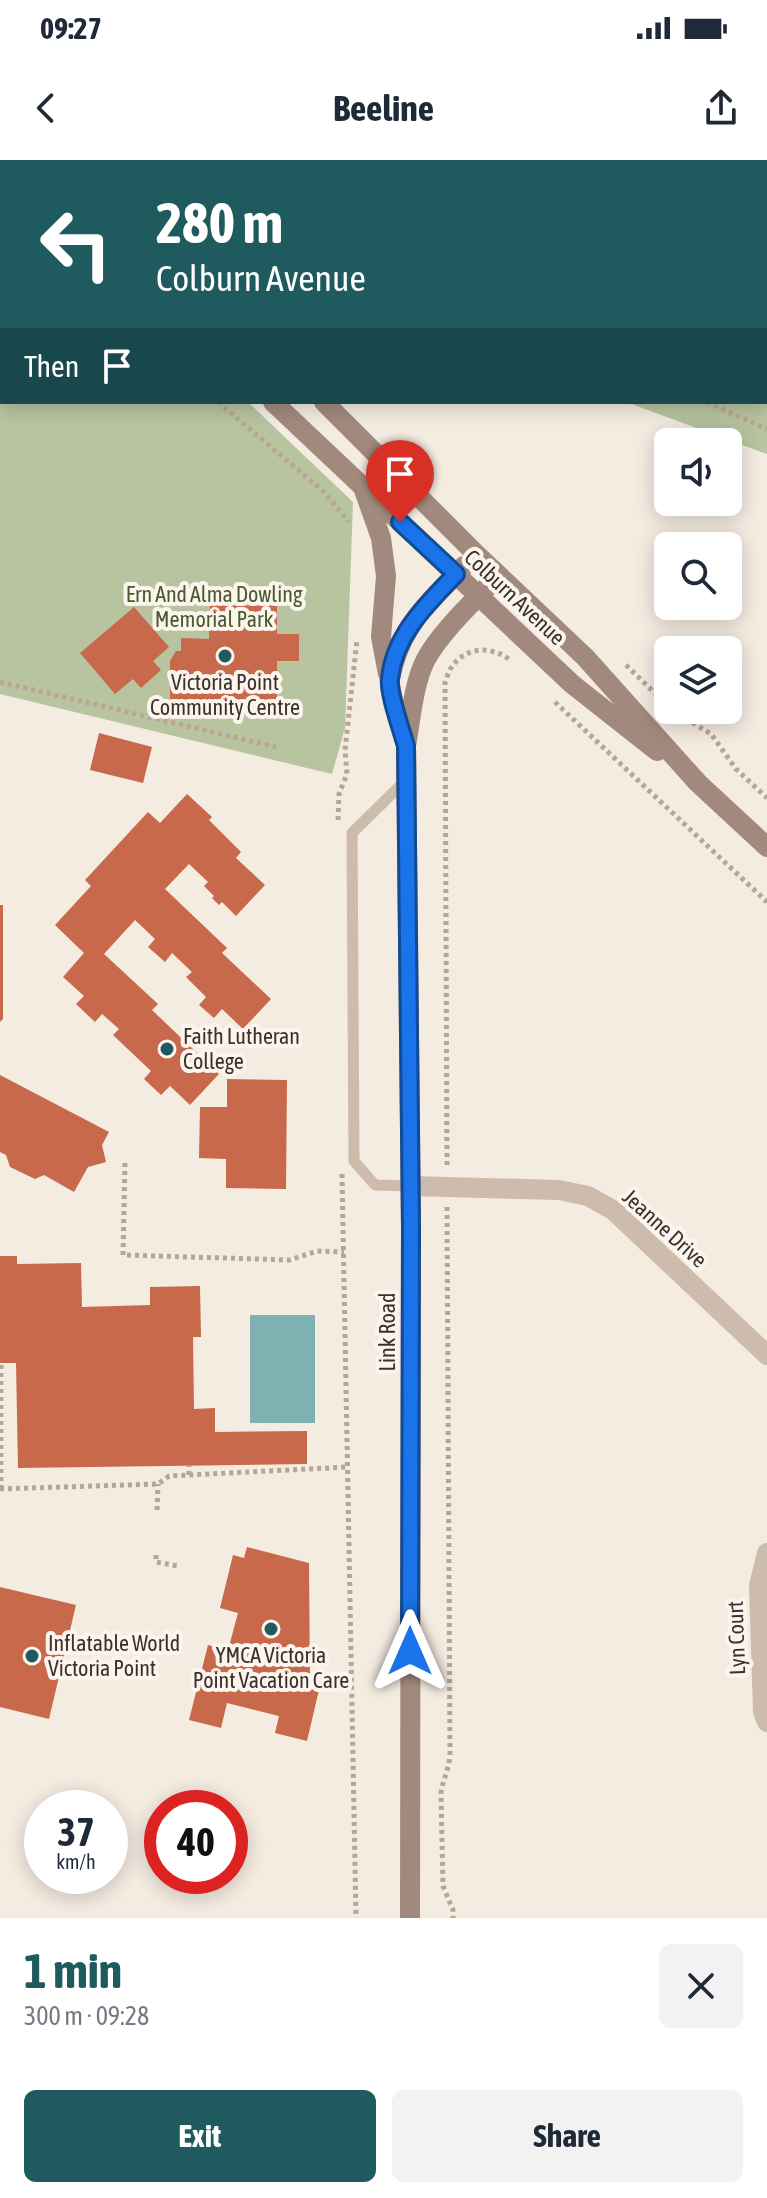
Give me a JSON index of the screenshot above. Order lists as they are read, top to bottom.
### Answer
{
  "streets": {
    "street": [
      "Colburn Avenue",
      "Jeanne Drive",
      "Link Road",
      "Lyn Court"
    ]
  },
  "crossings": [
    ["Colburn Avenue", "Link Road"],
    ["Jeanne Drive", "Link Road"]
  ],
  "parks": ["Ern And Alma Dowling Memorial Park"],
  "places": [
    "Victoria Point Community Centre",
    "Faith Lutheran College",
    "YMCA Victoria Point Vacation Care",
    "Inflatable World Victoria Point"
  ],
  "page": {
    "status": "09:27",
    "header": "Beeline",
    "turn": ["280 m", "Colburn Avenue"],
    "then": "Then",
    "speed": "37 km/h",
    "limit": "40",
    "heading": ["1 min", "300 m · 09:28"],
    "buttons": ["Exit", "Share"]
  }
}
